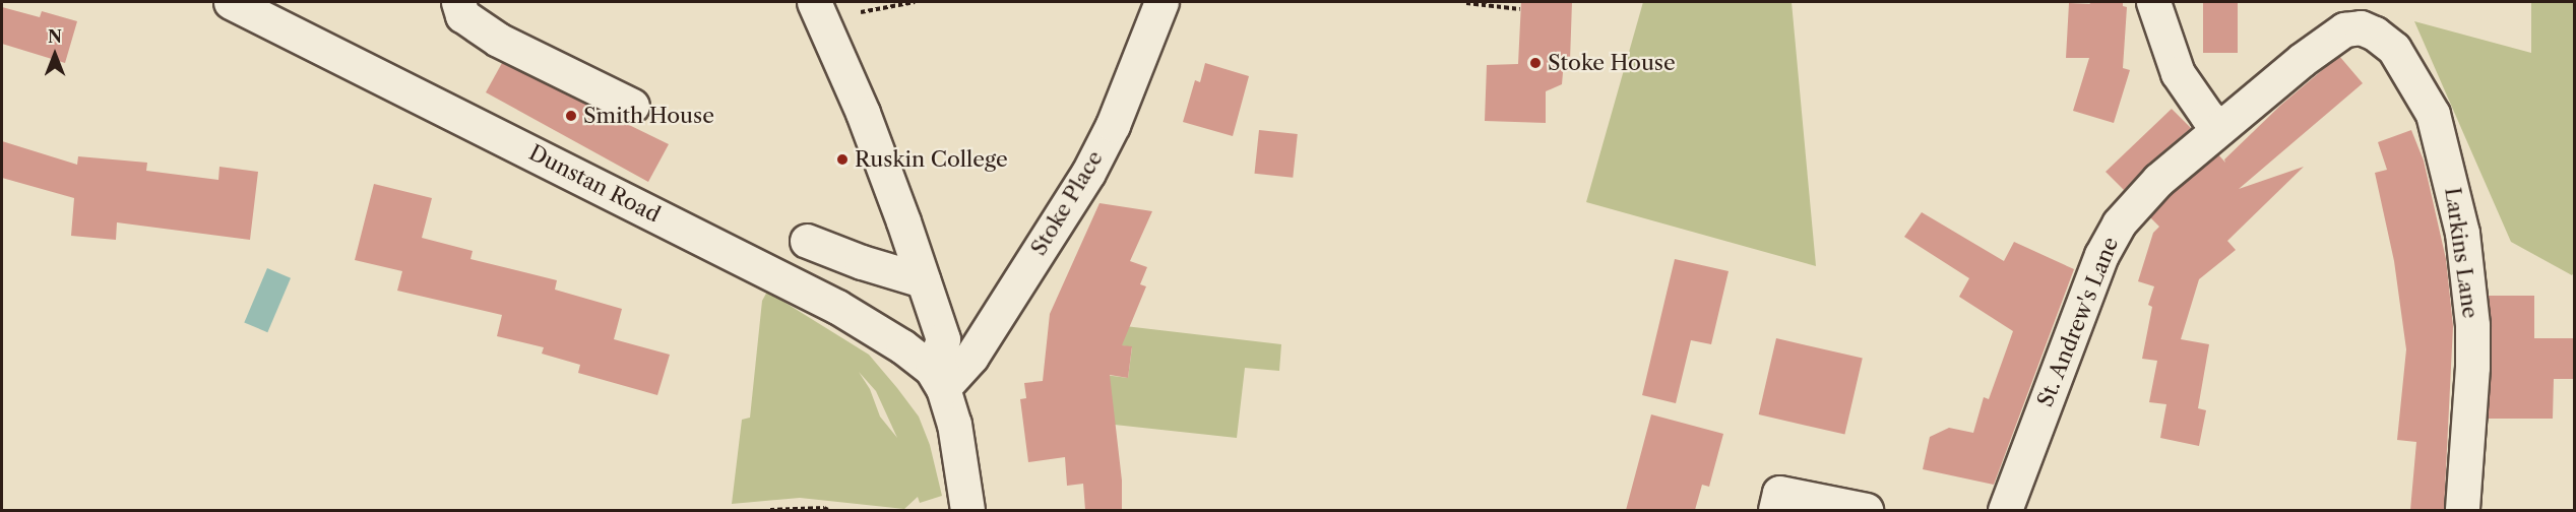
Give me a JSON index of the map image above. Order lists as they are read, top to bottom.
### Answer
{
  "streets": {
    "street": [
      "Dunstan Road",
      "Stoke Place",
      "Larkins Lane",
      "St. Andrew's Lane"
    ]
  },
  "crossings": [
    ["Dunstan Road", "Stoke Place"],
    ["Larkins Lane", "St. Andrew's Lane"]
  ],
  "places": ["Stoke House", "Smith House", "Ruskin College"],
  "north": "top"
}
